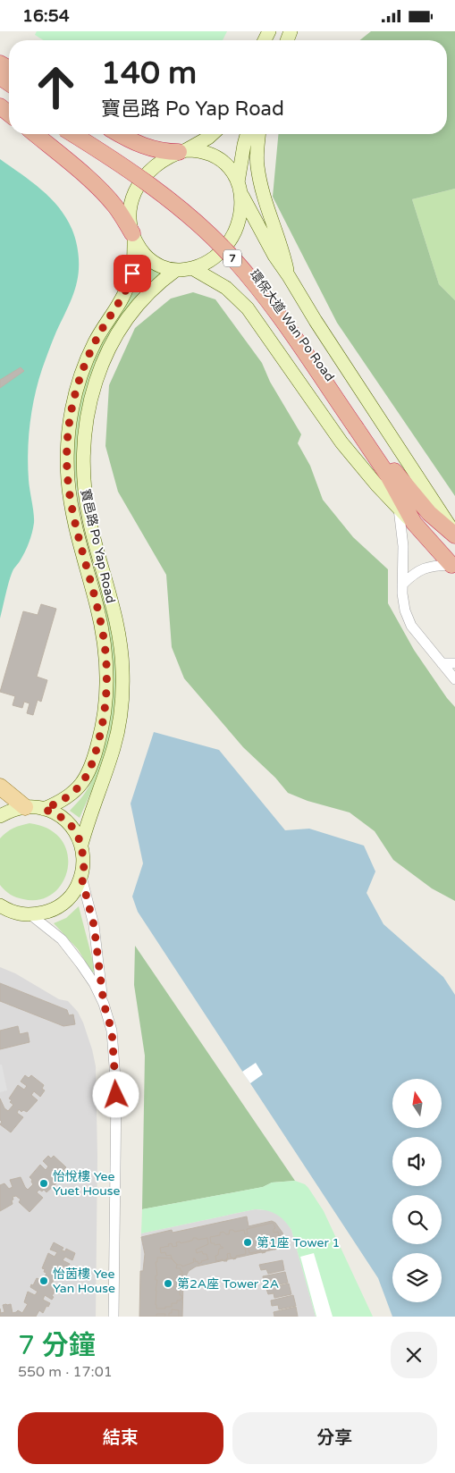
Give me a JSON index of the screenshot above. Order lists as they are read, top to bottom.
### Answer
{
  "streets": {
    "highway": ["7", "環保大道 Wan Po Road"],
    "main road": ["寶邑路 Po Yap Road"]
  },
  "crossings": [
    ["環保大道 Wan Po Road", "寶邑路 Po Yap Road"]
  ],
  "places": [
    "怡悅樓 Yee Yuet House",
    "第1座 Tower 1",
    "怡茵樓 Yee Yan House",
    "第2A座 Tower 2A"
  ],
  "north": "top",
  "page": {
    "status": "16:54",
    "turn": ["140 m", "寶邑路 Po Yap Road"],
    "heading": ["7 分鐘", "550 m · 17:01"],
    "buttons": ["結束", "分享"]
  }
}
